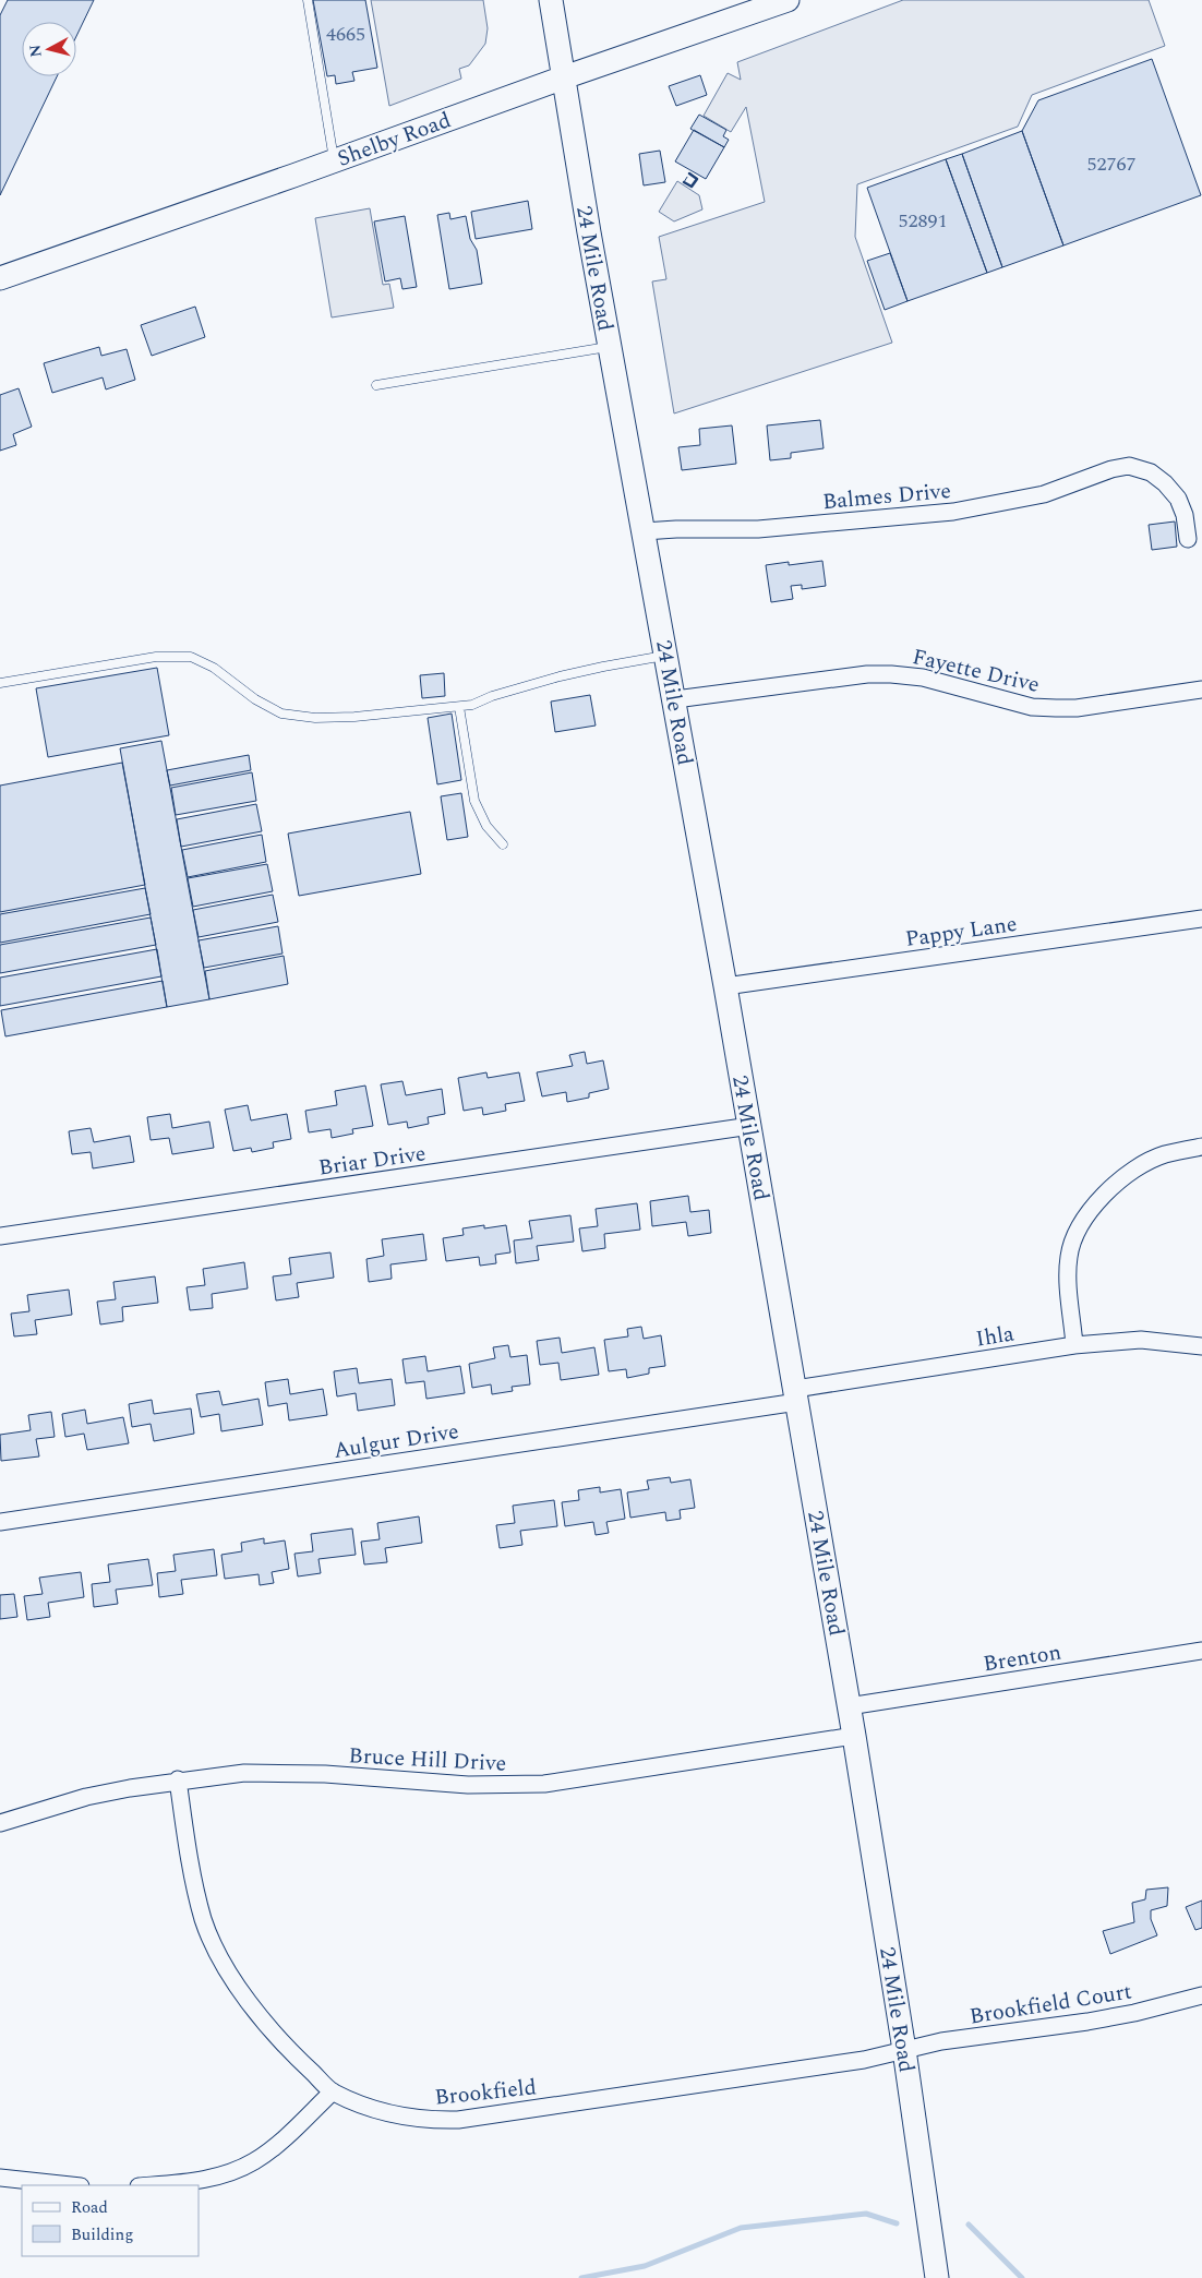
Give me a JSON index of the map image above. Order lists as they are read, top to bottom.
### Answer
{
  "streets": {
    "street": [
      "Shelby Road",
      "24 Mile Road",
      "Balmes Drive",
      "Fayette Drive",
      "Pappy Lane",
      "Briar Drive",
      "Ihla",
      "Aulgur Drive",
      "Brenton",
      "Bruce Hill Drive",
      "Brookfield Court",
      "Brookfield"
    ]
  },
  "crossings": [
    ["Shelby Road", "24 Mile Road"],
    ["24 Mile Road", "Balmes Drive"],
    ["24 Mile Road", "Fayette Drive"],
    ["24 Mile Road", "Pappy Lane"],
    ["24 Mile Road", "Briar Drive"],
    ["24 Mile Road", "Ihla"],
    ["24 Mile Road", "Aulgur Drive"],
    ["24 Mile Road", "Brenton"],
    ["24 Mile Road", "Bruce Hill Drive"],
    ["24 Mile Road", "Brookfield Court"],
    ["24 Mile Road", "Brookfield"],
    ["Ihla", "Aulgur Drive"],
    ["Bruce Hill Drive", "Brookfield"],
    ["Brookfield Court", "Brookfield"]
  ],
  "house_numbers": ["4665", "52767", "52891"],
  "legend": ["Road", "Building"],
  "north": "left"
}
